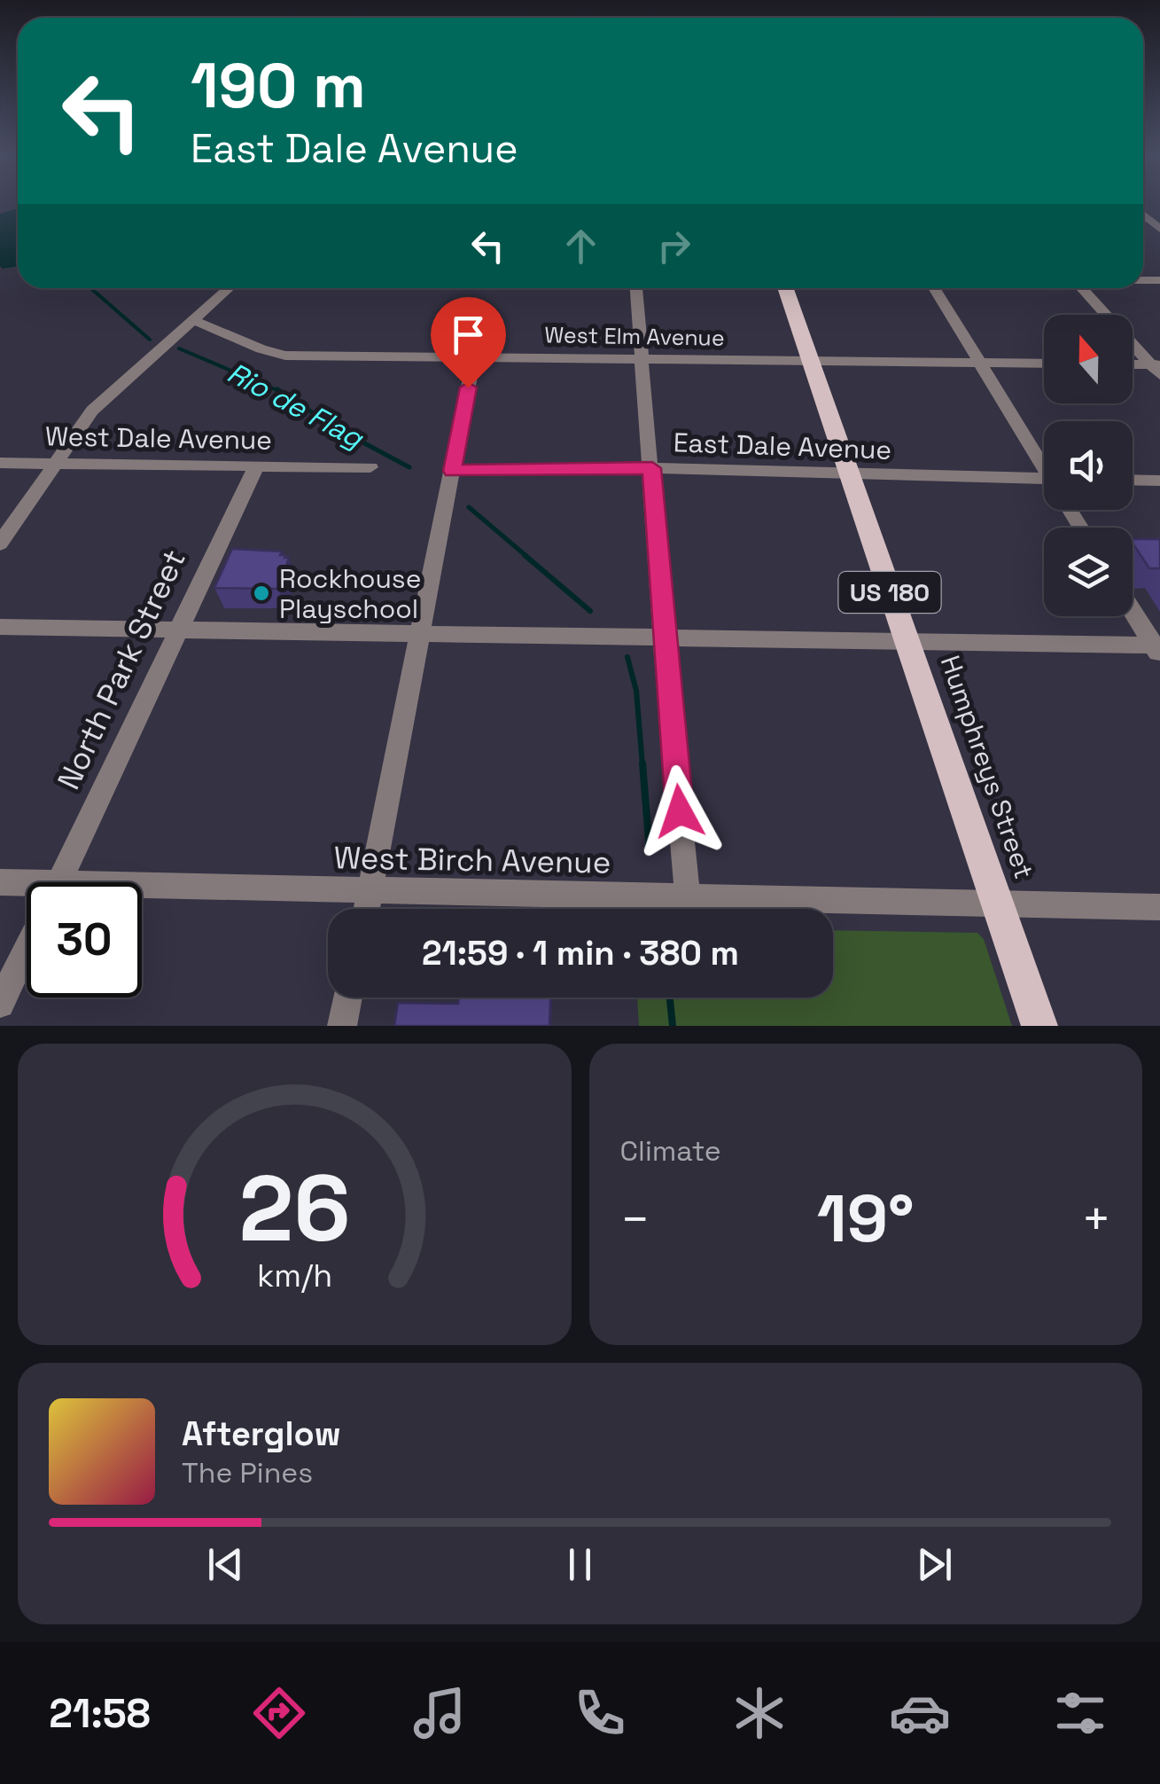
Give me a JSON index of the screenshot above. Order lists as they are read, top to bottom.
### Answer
{
  "streets": {
    "main road": ["US 180", "Humphreys Street"],
    "street": [
      "West Elm Avenue",
      "West Dale Avenue",
      "East Dale Avenue",
      "North Park Street",
      "West Birch Avenue"
    ]
  },
  "crossings": [
    ["West Elm Avenue", "Humphreys Street"],
    ["West Dale Avenue", "North Park Street"],
    ["East Dale Avenue", "Humphreys Street"],
    ["Humphreys Street", "West Birch Avenue"]
  ],
  "water": ["Rio de Flag"],
  "places": ["Rockhouse Playschool"],
  "north": "top",
  "page": {
    "turn": ["190 m", "East Dale Avenue"],
    "limit": "30",
    "trip": "21:59 · 1 min · 380 m",
    "tile": "Climate",
    "heat": ["−", "19°", "+"],
    "song": ["Afterglow", "The Pines"],
    "tabs": "21:58",
    "gauge": ["26", "km/h"]
  }
}
